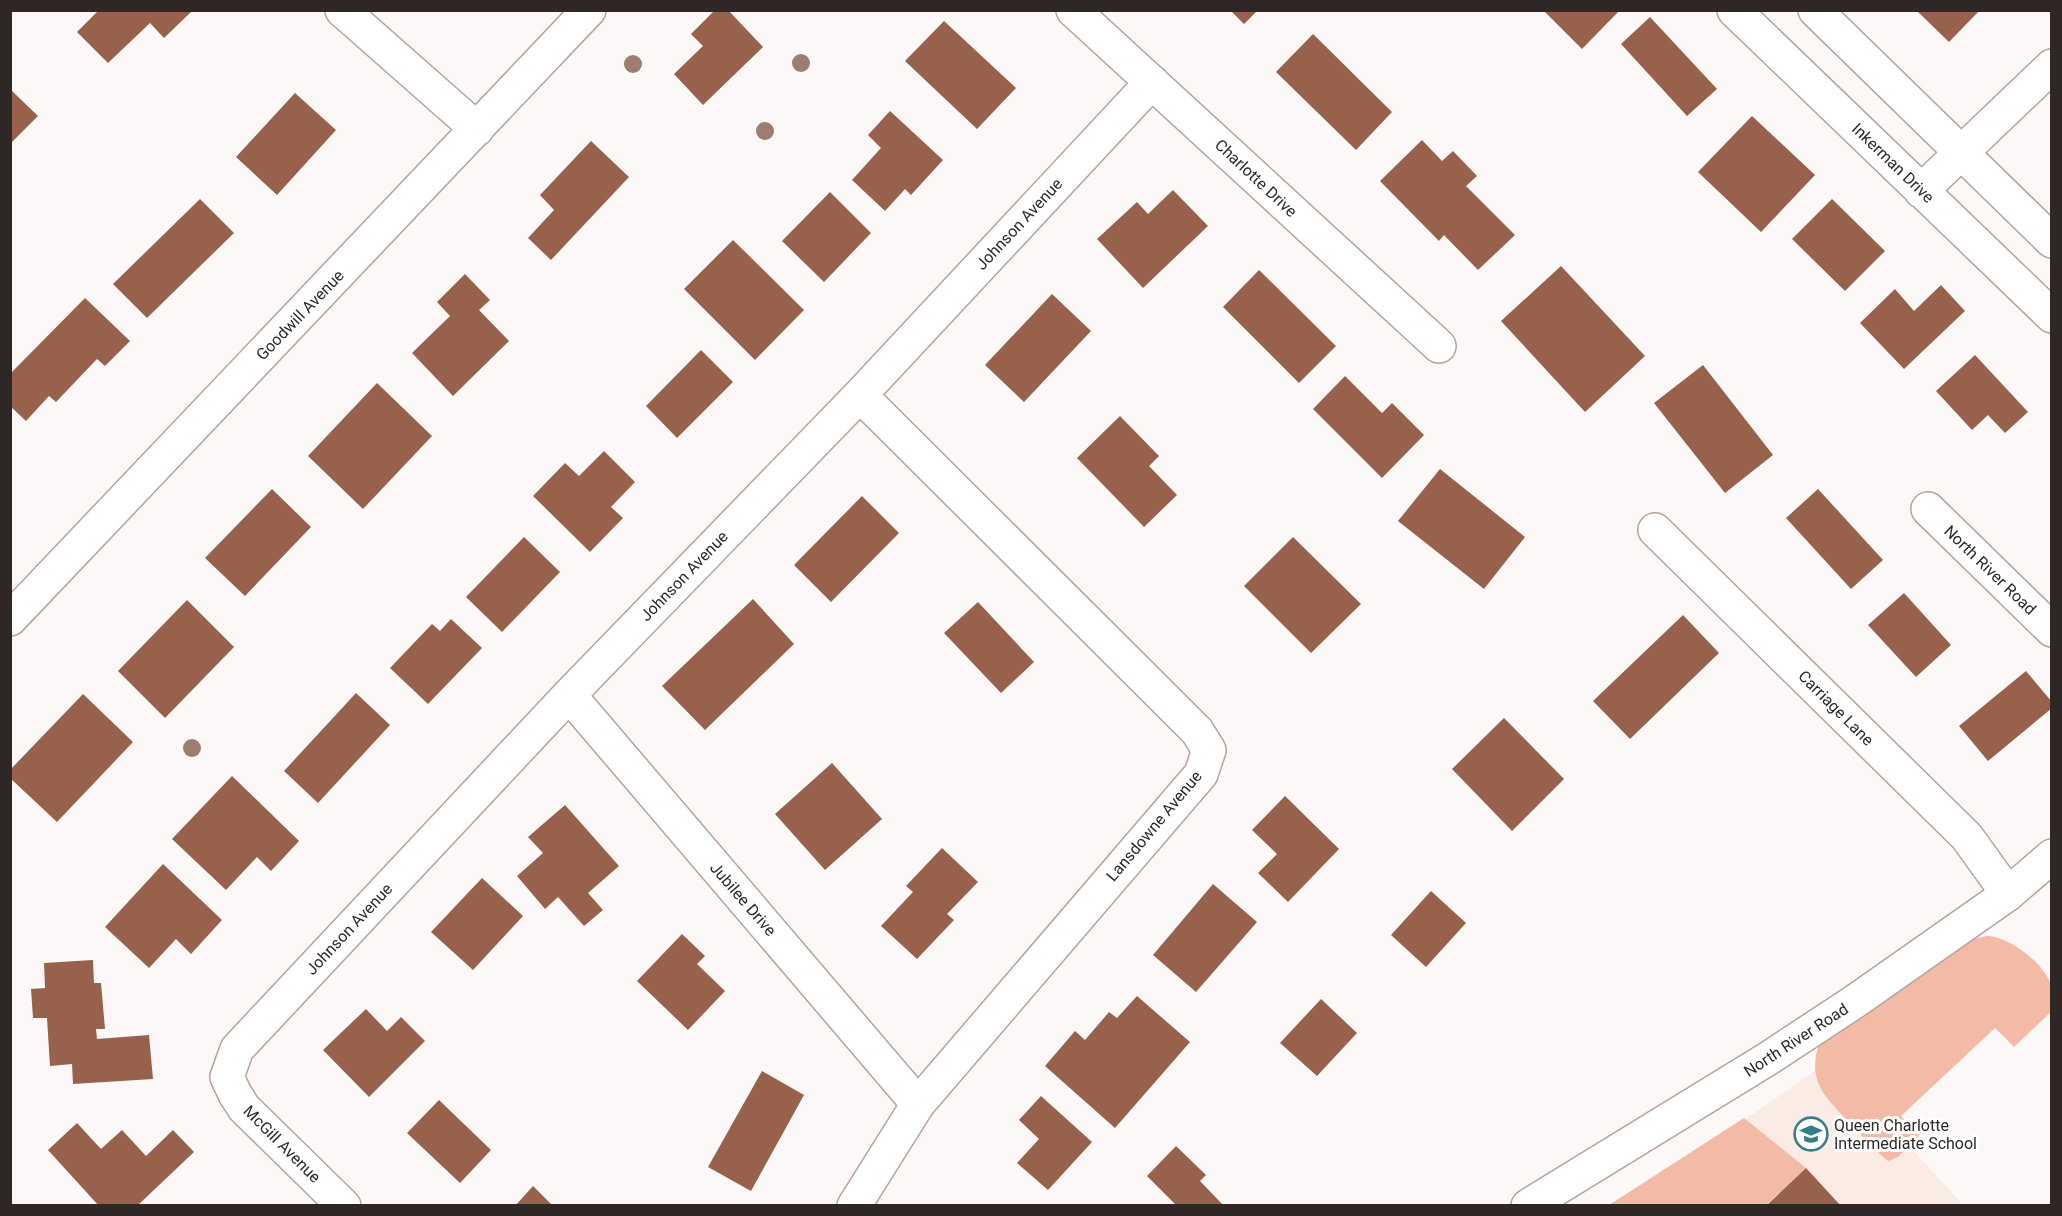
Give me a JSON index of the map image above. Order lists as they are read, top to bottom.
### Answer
{
  "streets": {
    "street": [
      "Inkerman Drive",
      "Charlotte Drive",
      "Johnson Avenue",
      "Goodwill Avenue",
      "North River Road",
      "Carriage Lane",
      "Lansdowne Avenue",
      "Jubilee Drive",
      "McGill Avenue"
    ]
  },
  "crossings": [
    ["Charlotte Drive", "Johnson Avenue"],
    ["Johnson Avenue", "Lansdowne Avenue"],
    ["Johnson Avenue", "Jubilee Drive"],
    ["Johnson Avenue", "McGill Avenue"],
    ["North River Road", "Carriage Lane"],
    ["Lansdowne Avenue", "Jubilee Drive"]
  ],
  "places": {
    "school or university": ["Queen Charlotte Intermediate School"]
  }
}
